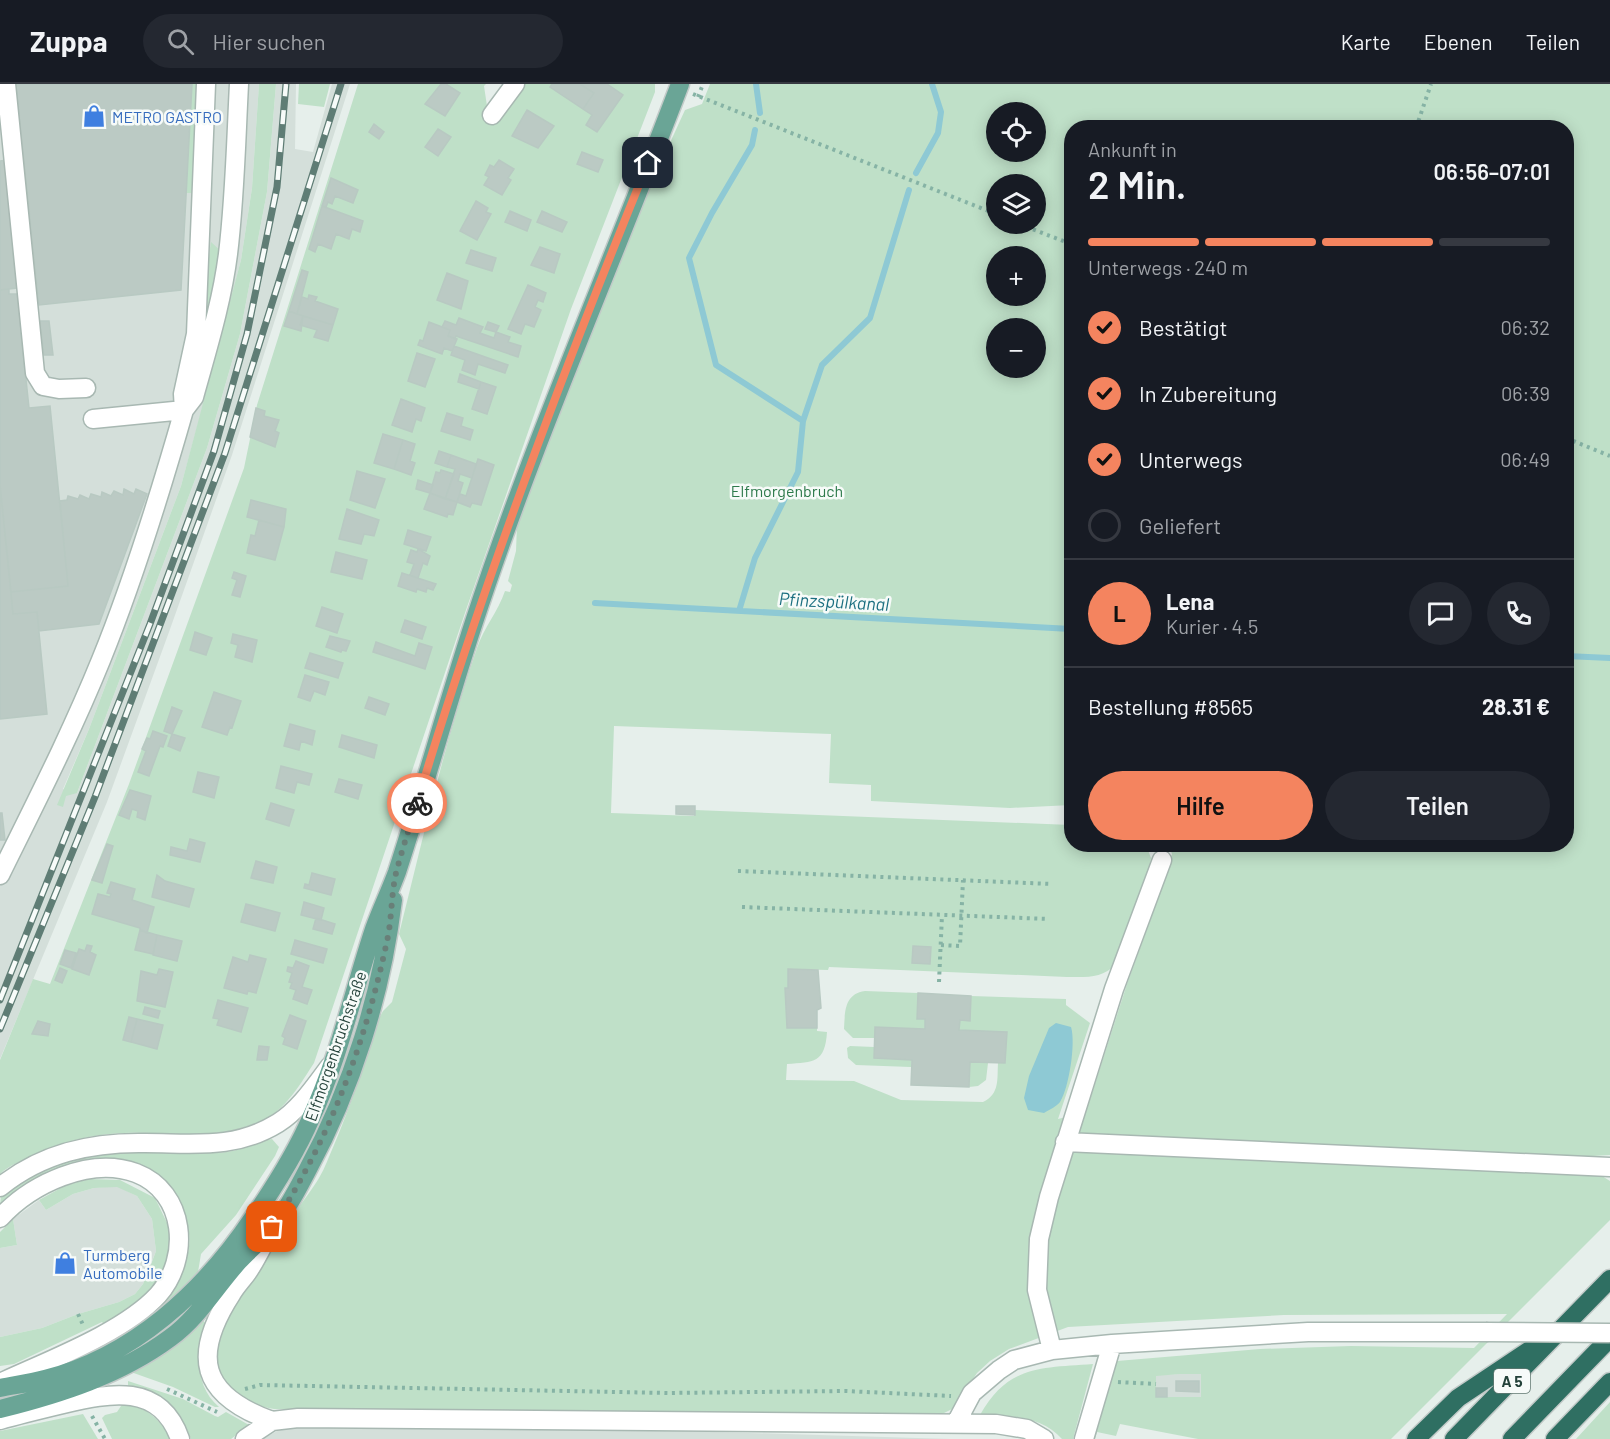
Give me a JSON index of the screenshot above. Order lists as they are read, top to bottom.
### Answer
{
  "streets": {
    "highway": ["A 5"],
    "main road": ["Elfmorgenbruchstraße"]
  },
  "water": ["Pfinzspülkanal"],
  "parks": ["Elfmorgenbruch"],
  "places": {
    "shop": ["METRO GASTRO", "Turmberg Automobile"]
  },
  "page": {
    "header": "Zuppa",
    "search": "Hier suchen",
    "nav": ["Karte", "Ebenen", "Teilen"],
    "map_buttons": ["+", "−"],
    "heading": ["2 Min.", "Ankunft in", "06:56–07:01"],
    "panel": [
      "Lena",
      "Kurier · 4.5",
      "Bestellung #8565",
      "28.31 €"
    ],
    "bar": "Unterwegs · 240 m",
    "list": [
      ["Bestätigt", "06:32"],
      ["In Zubereitung", "06:39"],
      ["Unterwegs", "06:49"],
      "Geliefert"
    ],
    "round": "L",
    "buttons": ["Hilfe", "Teilen"]
  }
}
